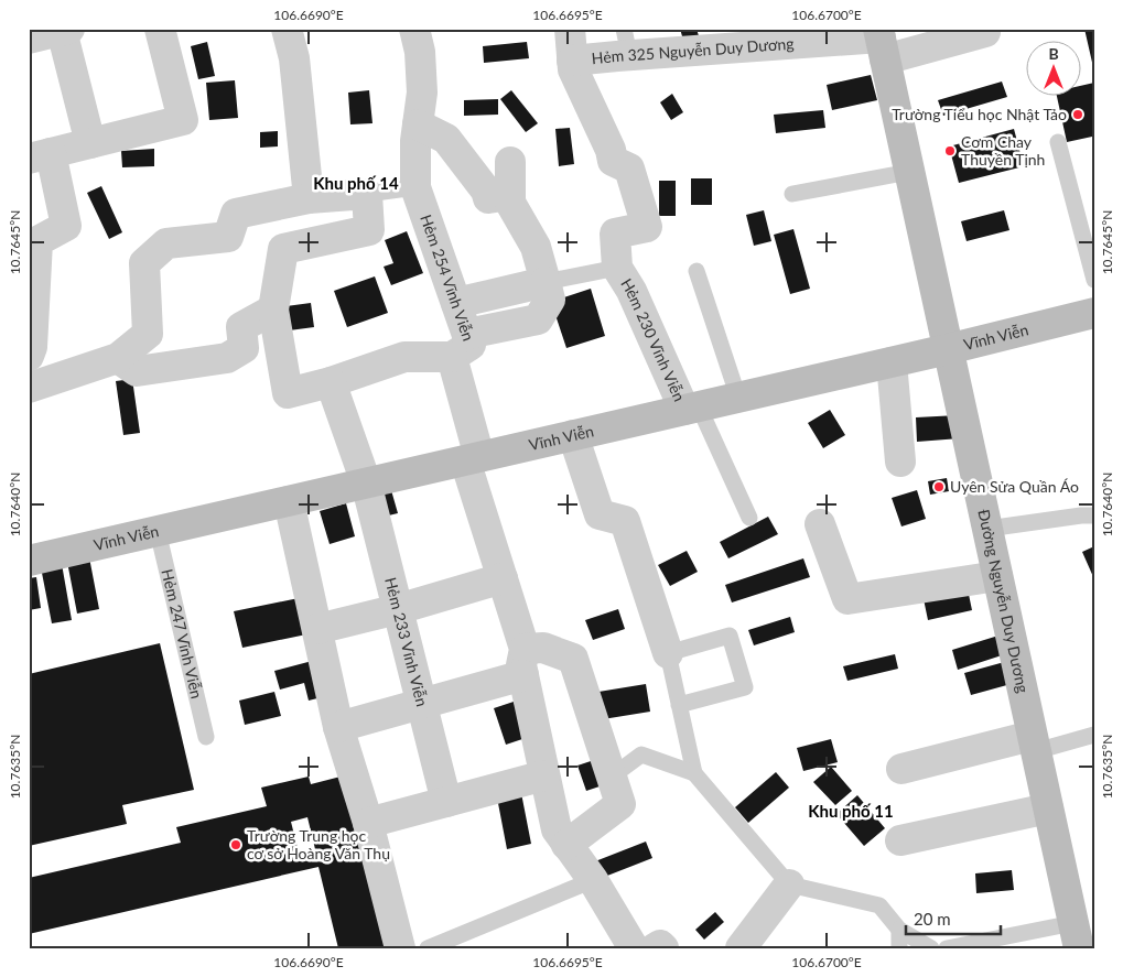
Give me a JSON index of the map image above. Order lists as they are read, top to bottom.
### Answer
{
  "streets": {
    "street": [
      "Hẻm 325 Nguyễn Duy Dương",
      "Hẻm 254 Vĩnh Viễn",
      "Vĩnh Viễn",
      "Hẻm 230 Vĩnh Viễn",
      "Đường Nguyễn Duy Dương",
      "Hẻm 233 Vĩnh Viễn"
    ],
    "lane": ["Hẻm 247 Vĩnh Viễn"]
  },
  "crossings": [
    ["Hẻm 325 Nguyễn Duy Dương", "Hẻm 230 Vĩnh Viễn"],
    ["Hẻm 325 Nguyễn Duy Dương", "Đường Nguyễn Duy Dương"],
    ["Hẻm 254 Vĩnh Viễn", "Vĩnh Viễn"],
    ["Vĩnh Viễn", "Hẻm 230 Vĩnh Viễn"],
    ["Vĩnh Viễn", "Đường Nguyễn Duy Dương"],
    ["Vĩnh Viễn", "Hẻm 247 Vĩnh Viễn"],
    ["Vĩnh Viễn", "Hẻm 233 Vĩnh Viễn"]
  ],
  "districts": ["Khu phố 14", "Khu phố 11"],
  "places": [
    "Trường Tiểu học Nhật Tảo",
    "Cơm Chay Thuyền Tịnh",
    "Uyên Sửa Quần Áo",
    "Trường Trung học cơ sở Hoàng Văn Thụ"
  ],
  "scale_bar": "20 m",
  "north": "top",
  "coordinates": [
    "106.6690°E",
    "106.6695°E",
    "106.6700°E",
    "10.7645°N",
    "10.7640°N",
    "10.7635°N"
  ]
}
